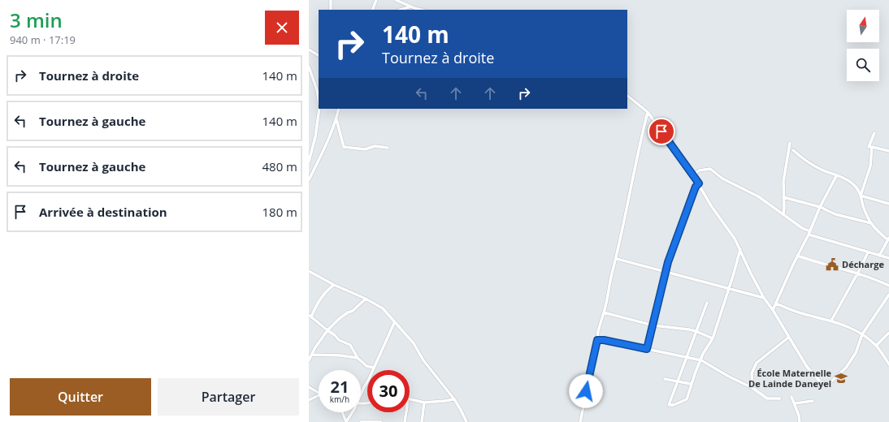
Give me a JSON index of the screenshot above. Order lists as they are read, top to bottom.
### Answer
{
  "places": {
    "public building": ["Décharge"],
    "school or university": ["École Maternelle De Lainde Daneyel"]
  },
  "north": "top",
  "page": {
    "heading": ["3 min", "940 m · 17:19"],
    "turn": ["140 m", "Tournez à droite"],
    "list": [
      {
        "name": "Tournez à droite",
        "value": "140 m"
      },
      {
        "name": "Tournez à gauche",
        "value": "140 m"
      },
      {
        "name": "Tournez à gauche",
        "value": "480 m"
      },
      {
        "name": "Arrivée à destination",
        "value": "180 m"
      }
    ],
    "speed": "21 km/h",
    "limit": "30",
    "buttons": ["Quitter", "Partager"]
  }
}
